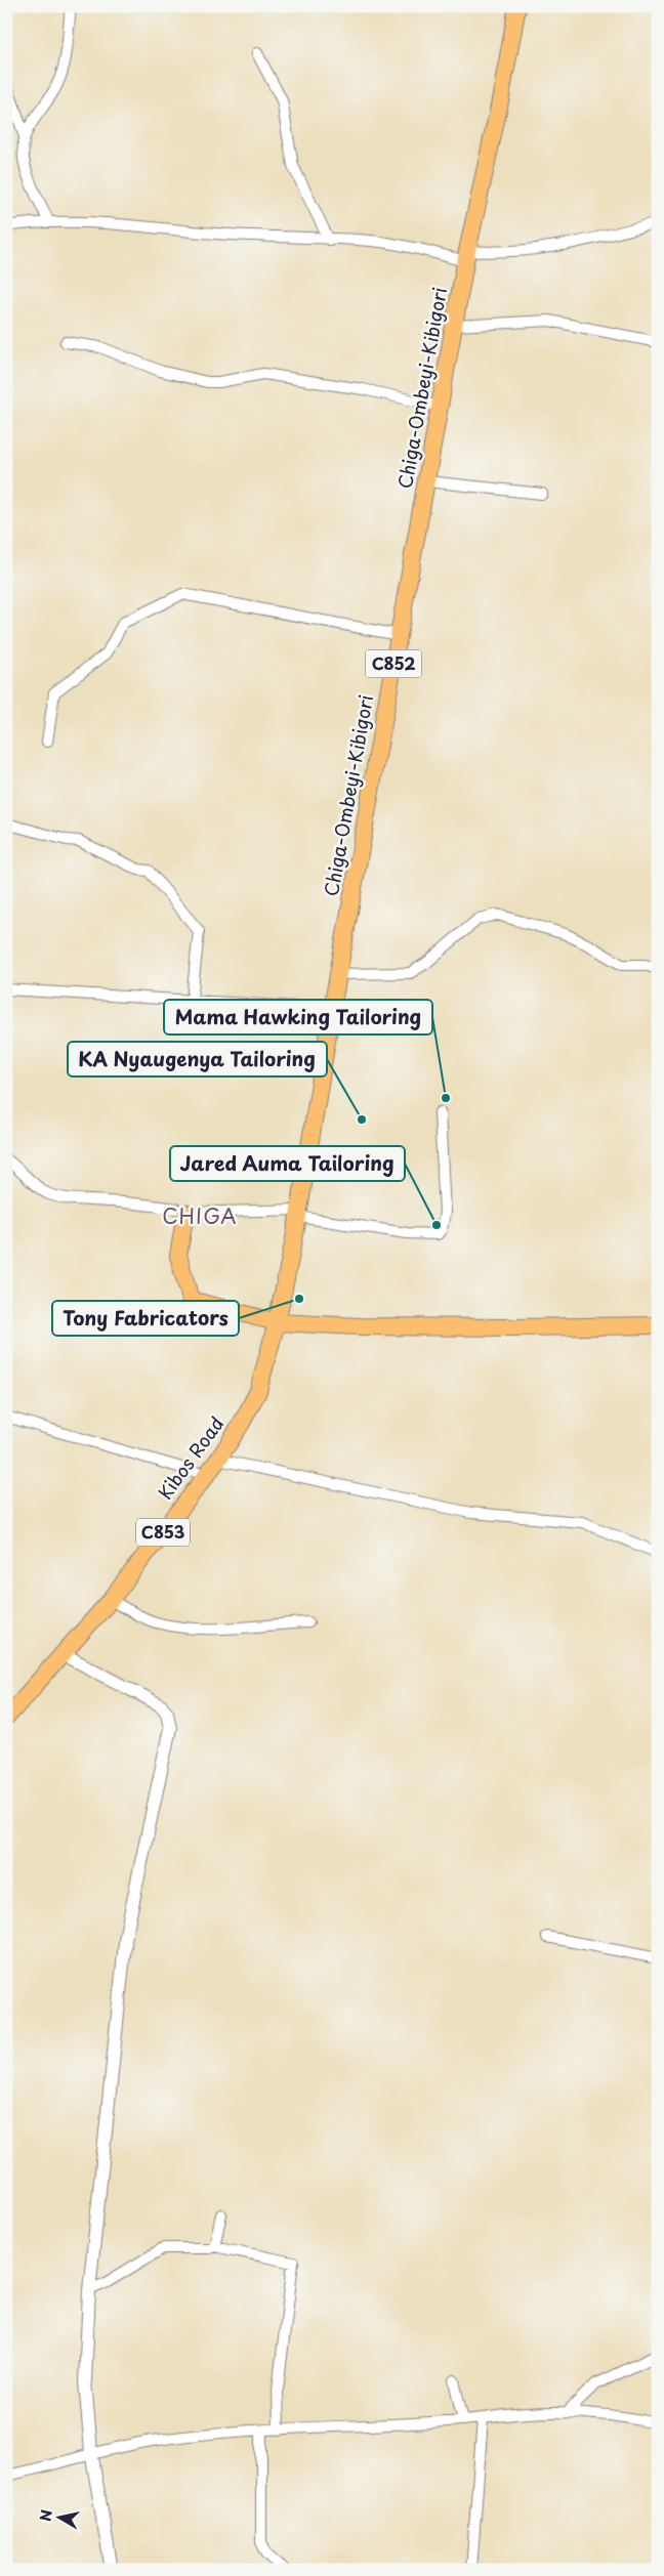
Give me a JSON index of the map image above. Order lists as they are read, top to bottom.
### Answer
{
  "streets": {
    "main road": [
      "Chiga-Ombeyi-Kibigori",
      "C852",
      "Kibos Road",
      "C853"
    ]
  },
  "crossings": [
    ["Chiga-Ombeyi-Kibigori", "Kibos Road"]
  ],
  "districts": ["CHIGA"],
  "places": [
    "Mama Hawking Tailoring",
    "KA Nyaugenya Tailoring",
    "Jared Auma Tailoring",
    "Tony Fabricators"
  ],
  "north": "left"
}
